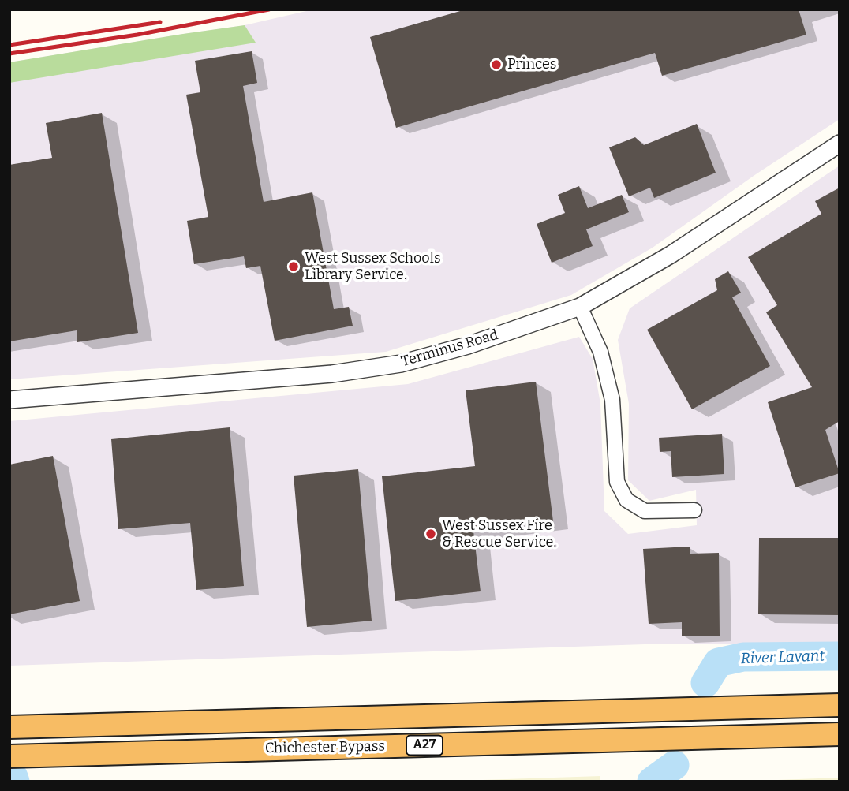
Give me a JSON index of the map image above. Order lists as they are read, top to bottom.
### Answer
{
  "streets": {
    "highway": ["A27", "Chichester Bypass"],
    "street": ["Terminus Road"]
  },
  "water": ["River Lavant"],
  "places": ["Princes", "West Sussex Schools Library Service.", "West Sussex Fire & Rescue Service."]
}
